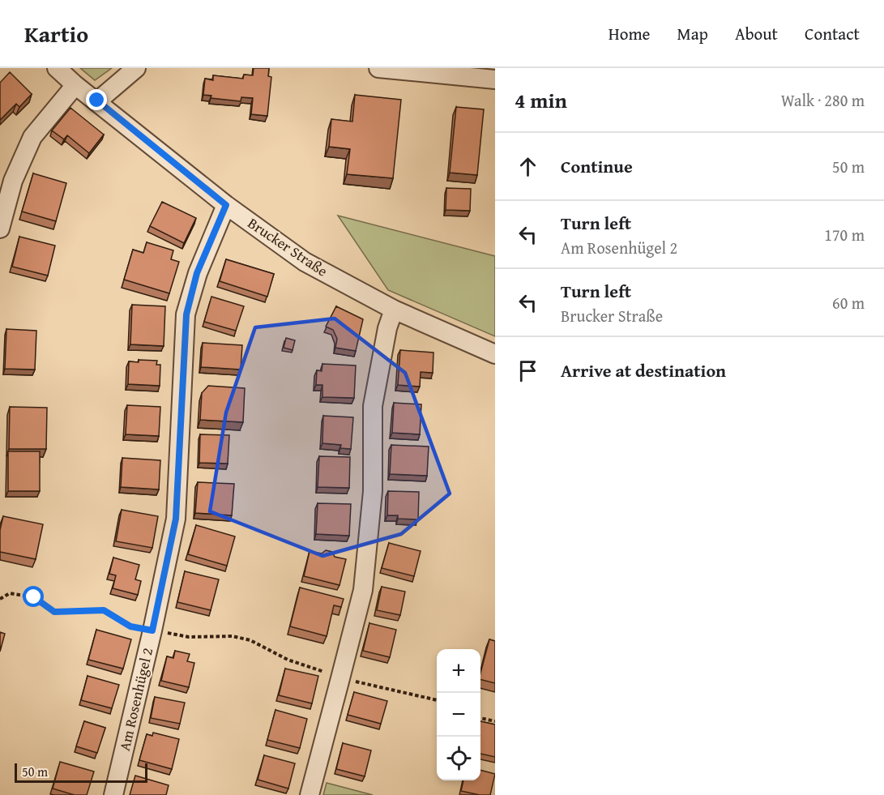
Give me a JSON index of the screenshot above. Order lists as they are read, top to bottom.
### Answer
{
  "streets": {
    "street": ["Brucker Straße", "Am Rosenhügel 2"]
  },
  "crossings": [
    ["Brucker Straße", "Am Rosenhügel 2"]
  ],
  "scale_bar": "50 m",
  "page": {
    "header": "Kartio",
    "nav": [
      "Home",
      "Map",
      "About",
      "Contact"
    ],
    "heading": ["4 min", "Walk · 280 m"],
    "list": [
      ["Continue", "50 m"],
      ["Turn left", "Am Rosenhügel 2", "170 m"],
      ["Turn left", "Brucker Straße", "60 m"],
      "Arrive at destination"
    ],
    "map_buttons": ["+", "−"],
    "scale": "50 m"
  }
}
